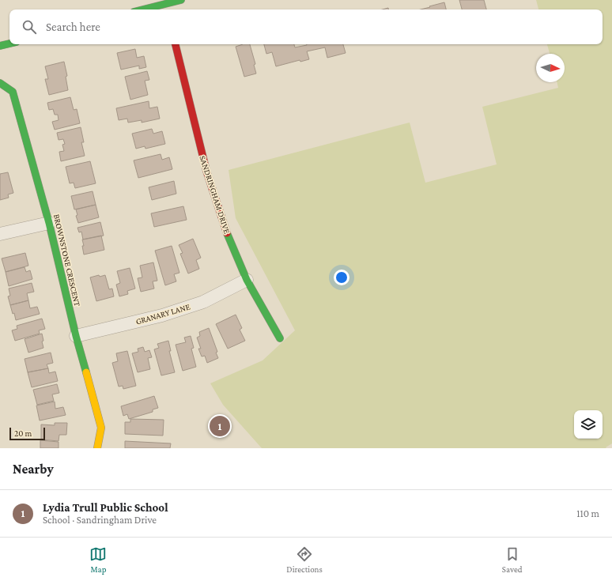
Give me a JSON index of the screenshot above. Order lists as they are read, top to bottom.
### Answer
{
  "streets": {
    "street": ["SANDRINGHAM DRIVE", "BROWNSTONE CRESCENT", "GRANARY LANE"]
  },
  "crossings": [
    ["SANDRINGHAM DRIVE", "GRANARY LANE"],
    ["BROWNSTONE CRESCENT", "GRANARY LANE"]
  ],
  "scale_bar": "20 m",
  "north": "right",
  "page": {
    "search": "Search here",
    "pins": "1",
    "scale": "20 m",
    "heading": "Nearby",
    "list": [
      {
        "mark": "1",
        "name": "Lydia Trull Public School",
        "note": "School · Sandringham Drive",
        "value": "110 m"
      }
    ],
    "nav": ["Map", "Directions", "Saved"]
  }
}
